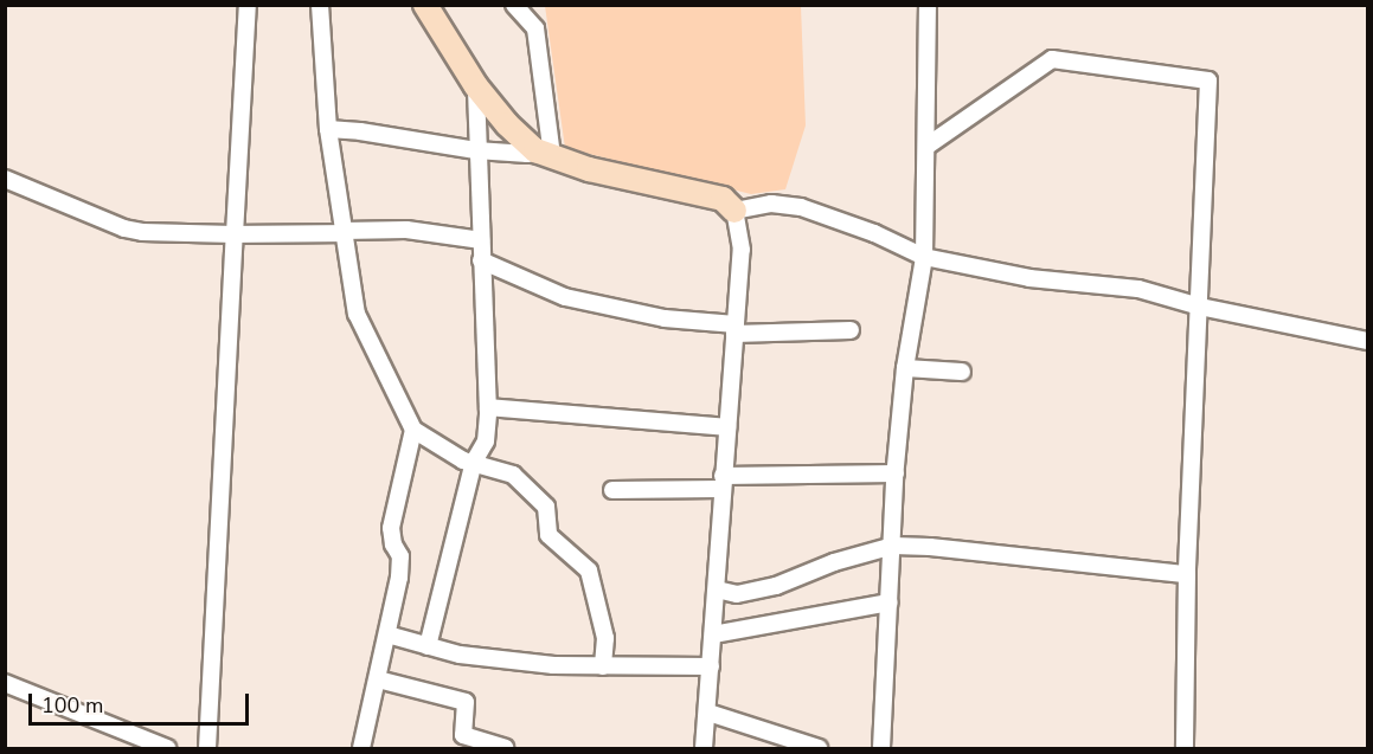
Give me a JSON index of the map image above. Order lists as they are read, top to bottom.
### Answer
{
  "scale_bar": "100 m"
}
